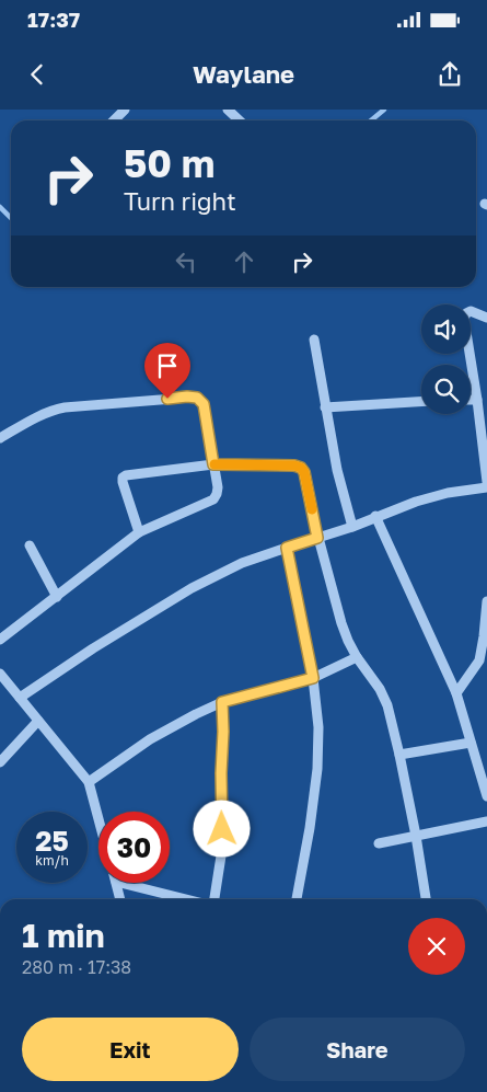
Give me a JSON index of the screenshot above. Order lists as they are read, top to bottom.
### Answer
{
  "page": {
    "status": "17:37",
    "header": "Waylane",
    "turn": ["50 m", "Turn right"],
    "speed": "25 km/h",
    "limit": "30",
    "heading": ["1 min", "280 m · 17:38"],
    "buttons": ["Exit", "Share"]
  }
}
